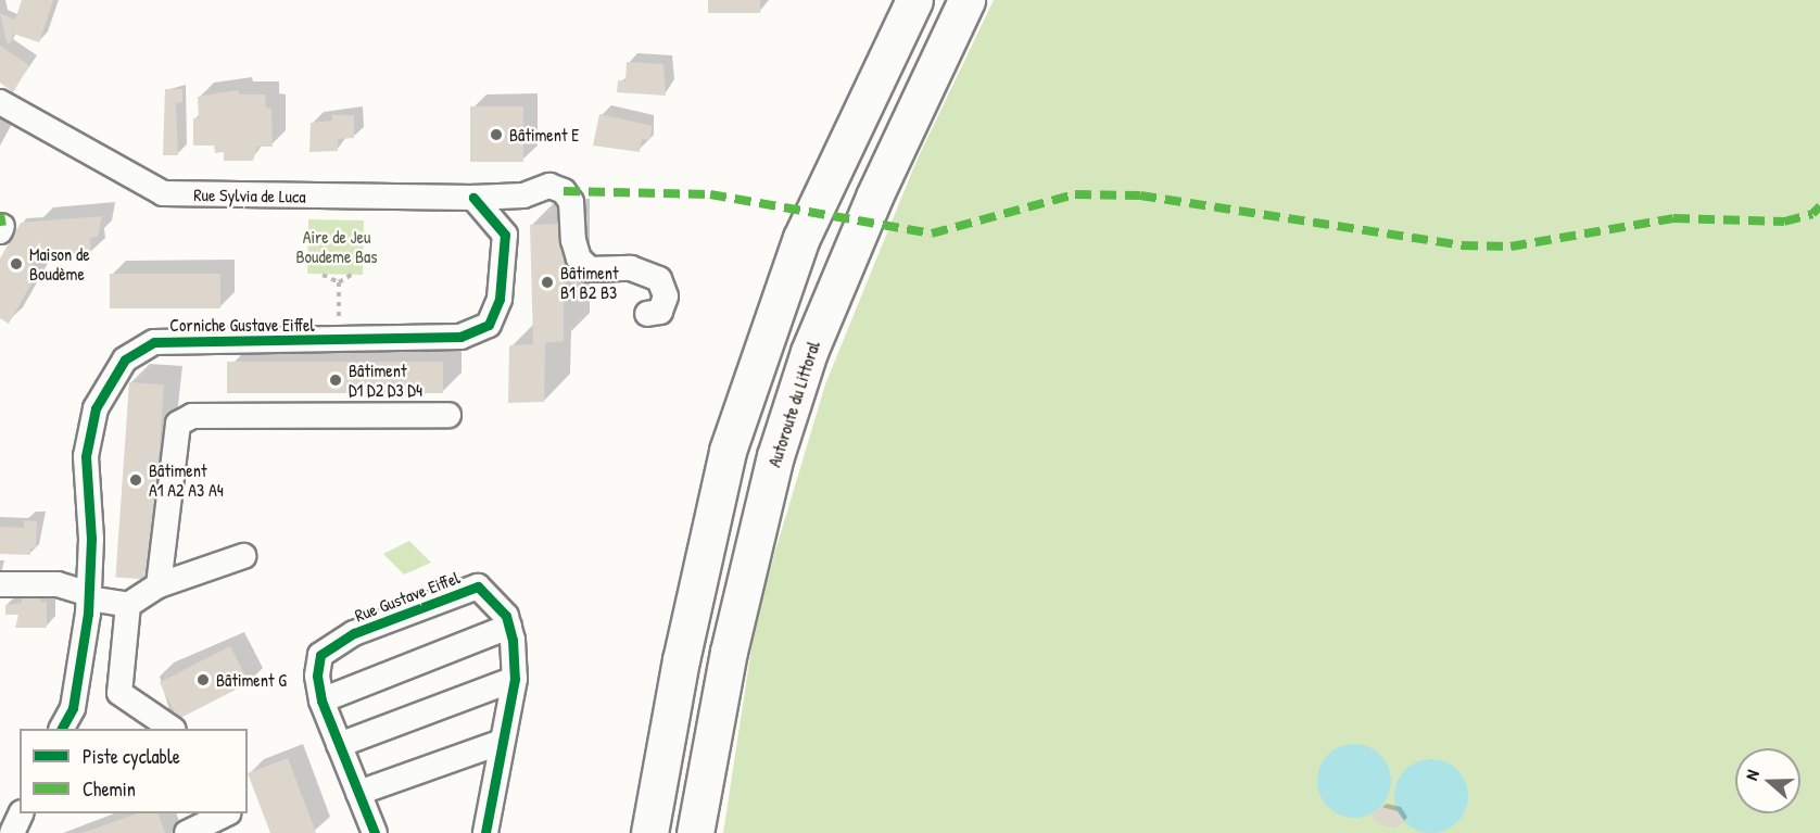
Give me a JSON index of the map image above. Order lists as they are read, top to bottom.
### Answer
{
  "streets": {
    "highway": ["Autoroute du Littoral"],
    "street": ["Rue Sylvia de Luca", "Corniche Gustave Eiffel", "Rue Gustave Eiffel"]
  },
  "crossings": [
    ["Rue Sylvia de Luca", "Corniche Gustave Eiffel"]
  ],
  "parks": ["Aire de Jeu Boudeme Bas"],
  "places": [
    "Bâtiment E",
    "Maison de Boudème",
    "Bâtiment B1 B2 B3",
    "Bâtiment D1 D2 D3 D4",
    "Bâtiment A1 A2 A3 A4",
    "Bâtiment G"
  ],
  "legend": ["Piste cyclable", "Chemin"],
  "north": "left"
}
